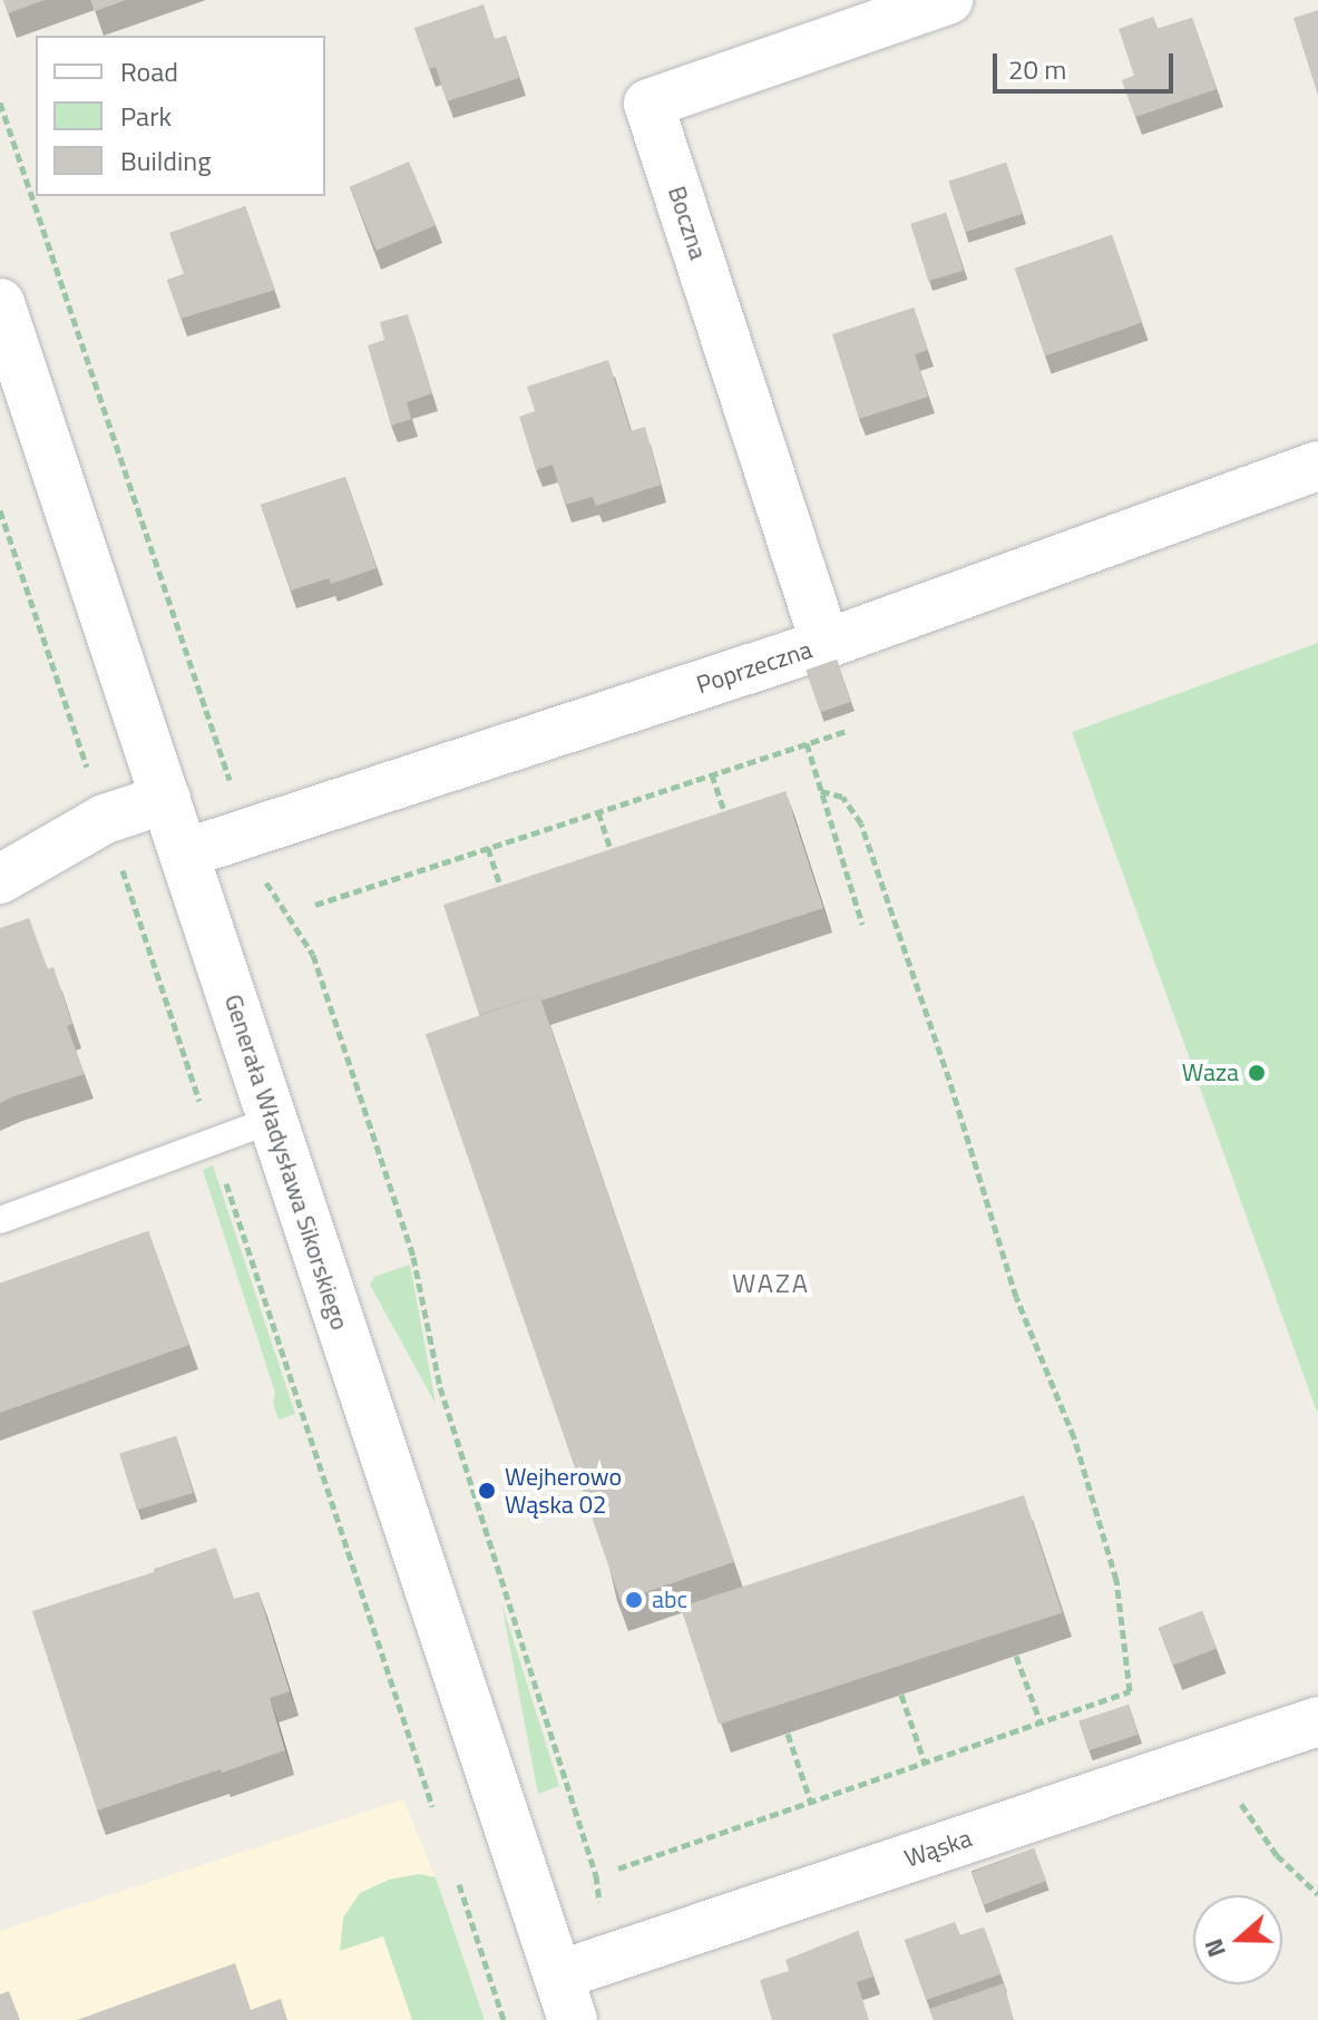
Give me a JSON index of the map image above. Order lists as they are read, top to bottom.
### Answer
{
  "streets": {
    "street": [
      "Boczna",
      "Poprzeczna",
      "Generała Władysława Sikorskiego",
      "Wąska"
    ]
  },
  "crossings": [
    ["Boczna", "Poprzeczna"],
    ["Poprzeczna", "Generała Władysława Sikorskiego"],
    ["Generała Władysława Sikorskiego", "Wąska"]
  ],
  "districts": ["WAZA"],
  "places": ["Waza", "Wejherowo Wąska 02", "abc"],
  "legend": ["Road", "Park", "Building"],
  "scale_bar": "20 m",
  "north": "left"
}
